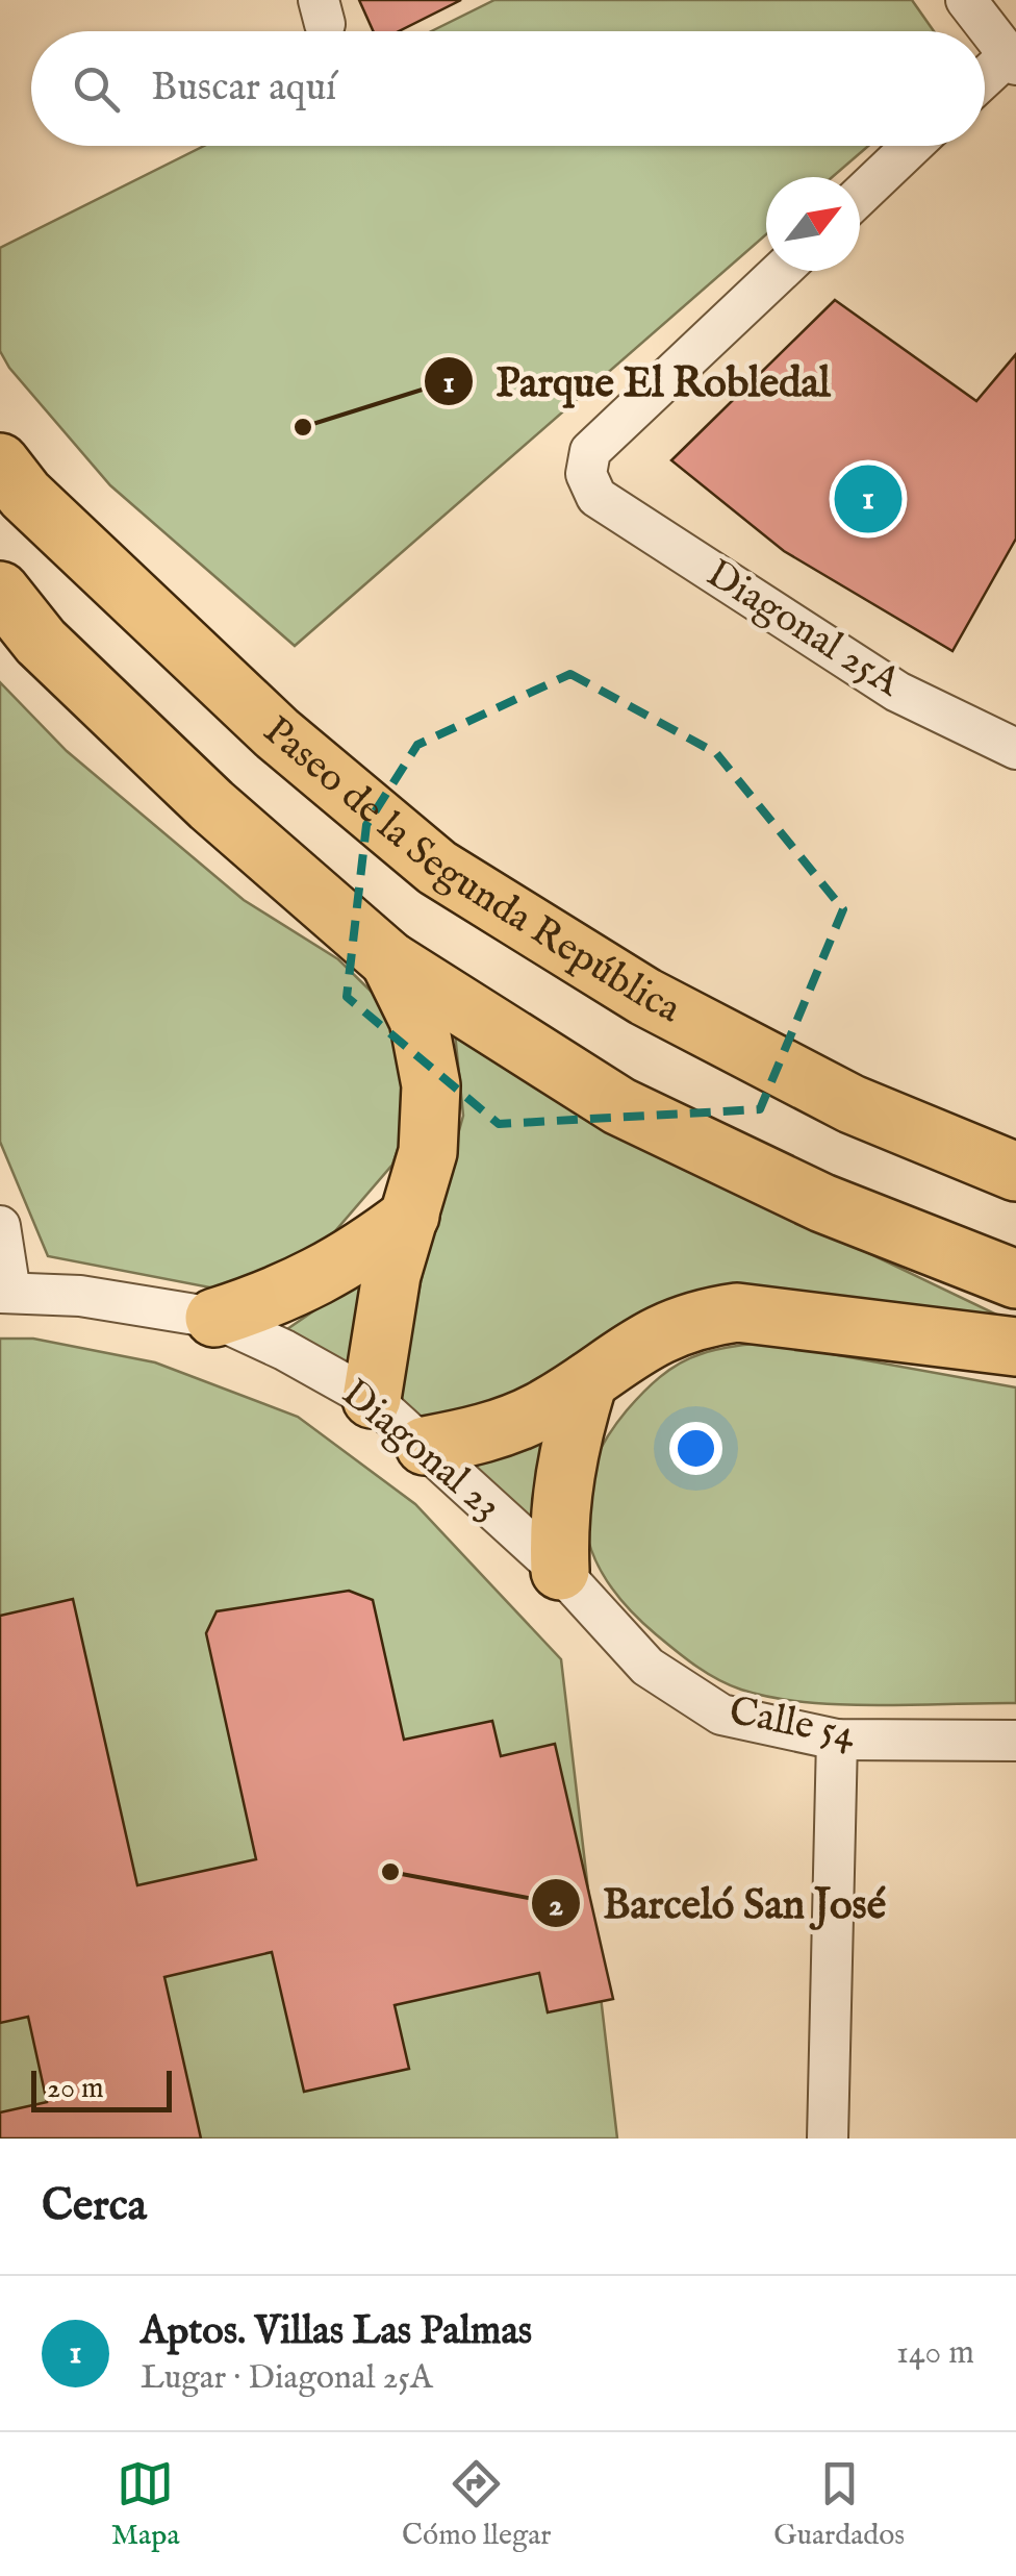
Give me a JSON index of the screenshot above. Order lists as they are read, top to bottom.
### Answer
{
  "streets": {
    "highway": ["Paseo de la Segunda República"],
    "street": ["Diagonal 25A", "Diagonal 23", "Calle 54"]
  },
  "crossings": [
    ["Diagonal 23", "Calle 54"]
  ],
  "places": ["Parque El Robledal", "Barceló San José"],
  "scale_bar": "20 m",
  "north": "top right",
  "page": {
    "search": "Buscar aquí",
    "pins": "1",
    "scale": "20 m",
    "heading": "Cerca",
    "list": [
      {
        "mark": "1",
        "name": "Aptos. Villas Las Palmas",
        "note": "Lugar · Diagonal 25A",
        "value": "140 m"
      }
    ],
    "nav": ["Mapa", "Cómo llegar", "Guardados"]
  }
}
